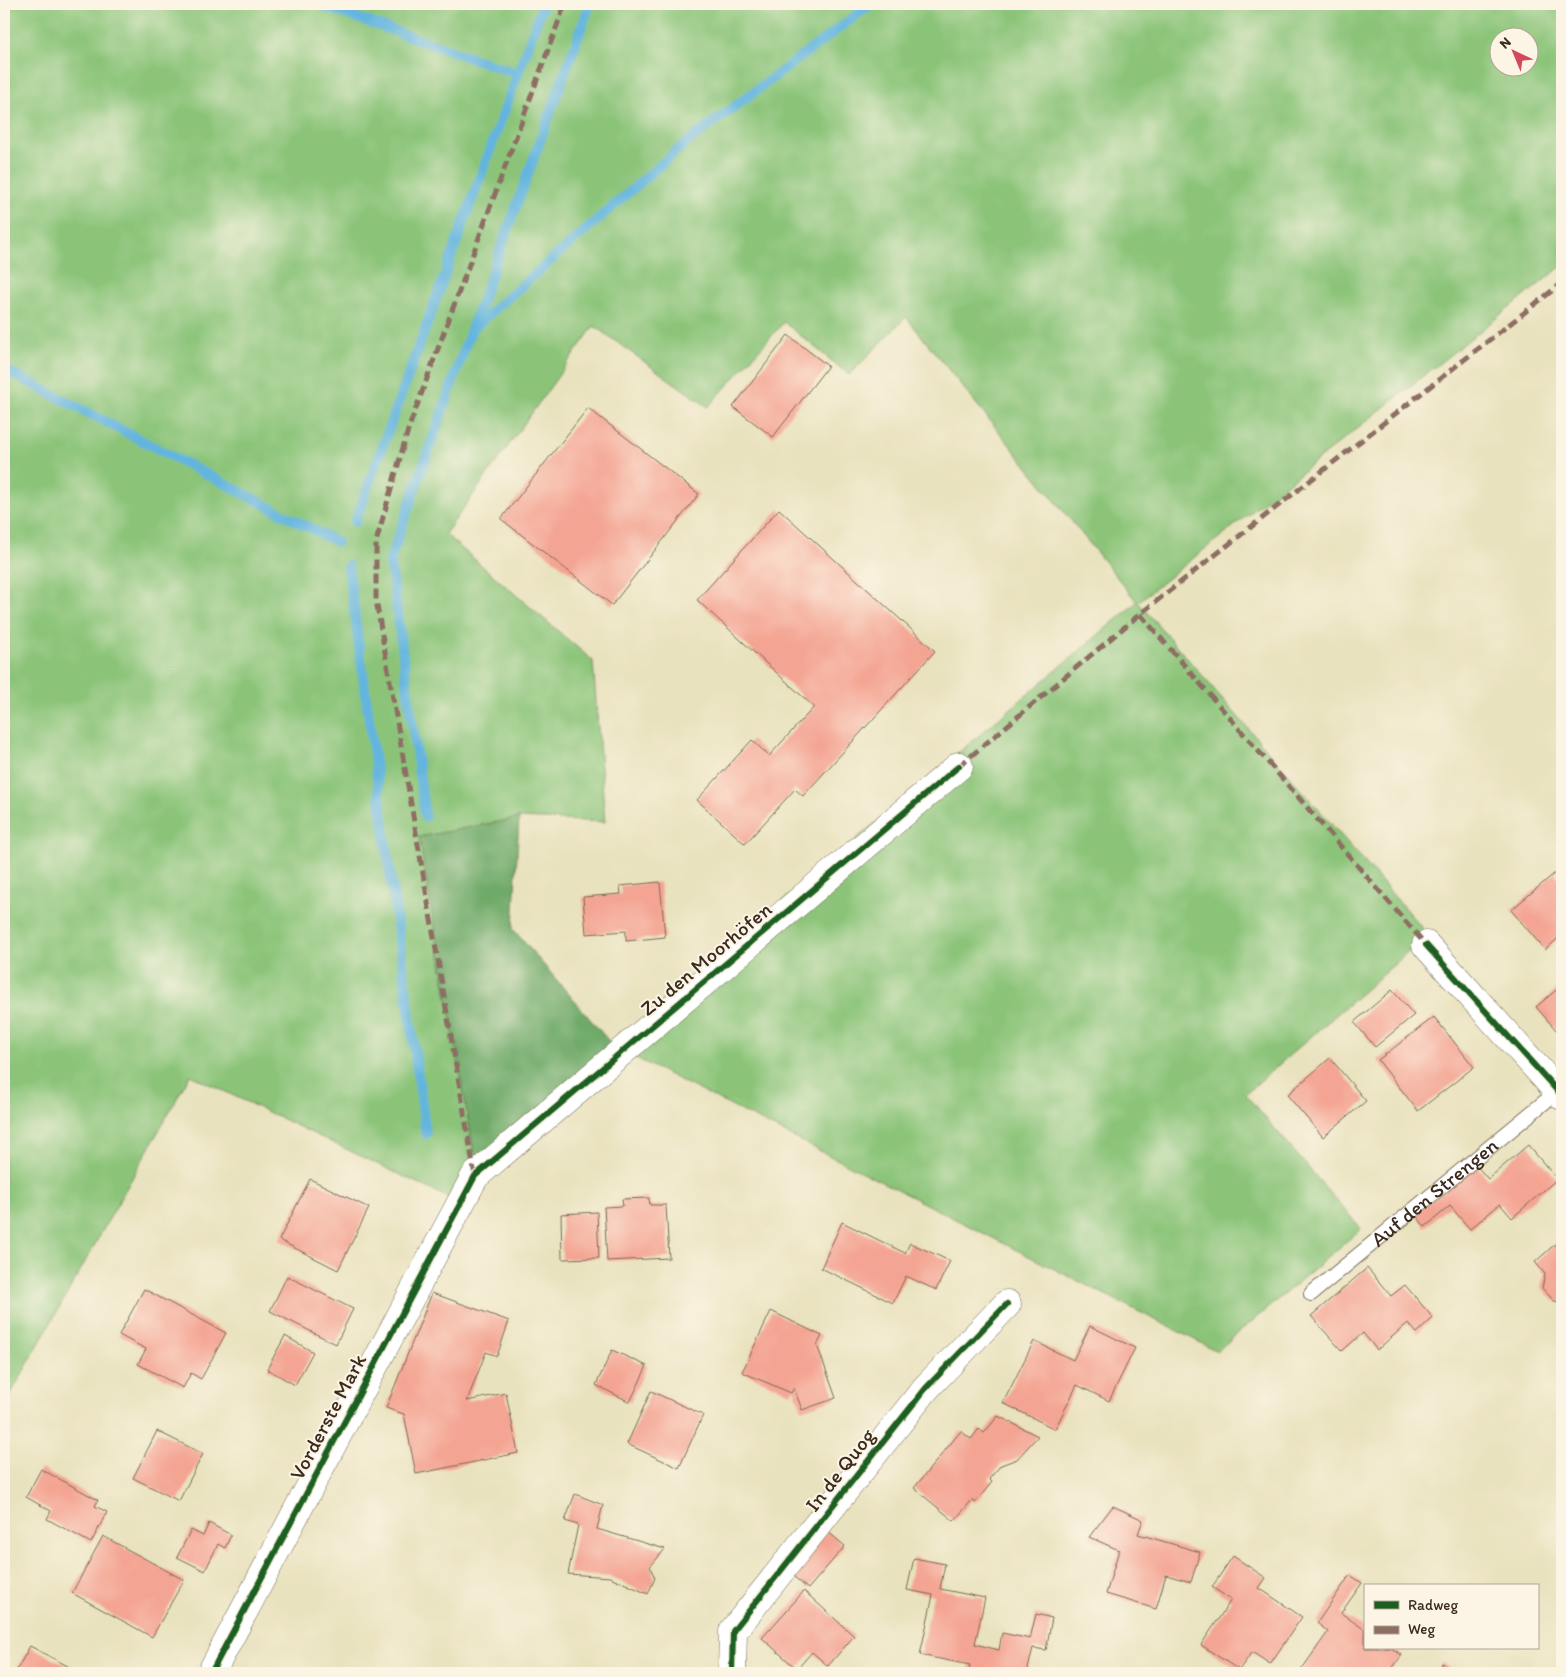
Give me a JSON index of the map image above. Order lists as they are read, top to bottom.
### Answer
{
  "streets": {
    "street": [
      "Zu den Moorhöfen",
      "Auf den Strengen",
      "Vorderste Mark",
      "In de Quog"
    ]
  },
  "crossings": [
    ["Zu den Moorhöfen", "Vorderste Mark"]
  ],
  "legend": ["Radweg", "Weg"],
  "north": "top left"
}
